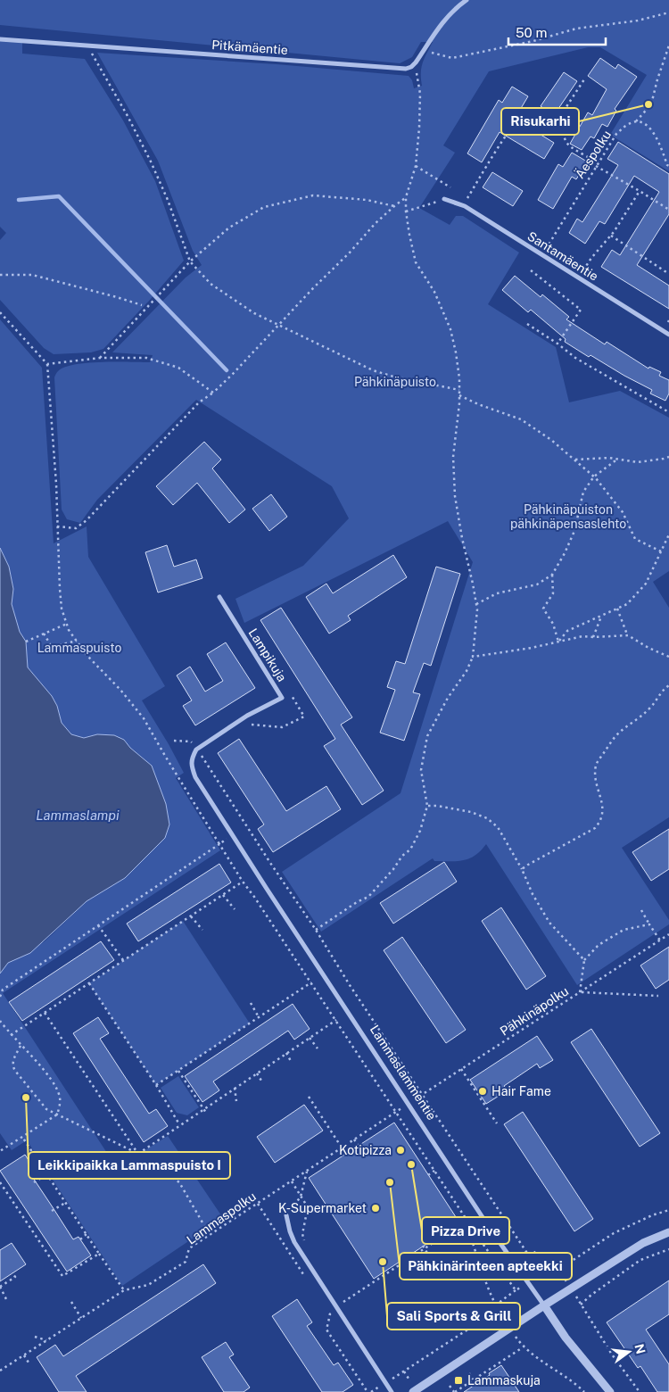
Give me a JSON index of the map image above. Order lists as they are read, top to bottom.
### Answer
{
  "streets": {
    "street": [
      "Pitkämäentie",
      "Santamäentie",
      "Lampikuja",
      "Lammaslammentie"
    ],
    "path": ["Äespolku", "Pähkinäpolku", "Lammaspolku"]
  },
  "crossings": [
    ["Äespolku", "Santamäentie"],
    ["Lampikuja", "Lammaslammentie"],
    ["Pähkinäpolku", "Lammaslammentie"],
    ["Pähkinäpolku", "Lammaspolku"],
    ["Lammaslammentie", "Lammaspolku"]
  ],
  "water": ["Lammaslampi"],
  "parks": ["Pähkinäpuisto", "Pähkinäpuiston pähkinäpensaslehto", "Lammaspuisto"],
  "places": {
    "other": [
      "Risukarhi",
      "Hair Fame",
      "Leikkipaikka Lammaspuisto I",
      "Kotipizza",
      "Pizza Drive",
      "Pähkinärinteen apteekki",
      "K-Supermarket",
      "Sali Sports & Grill"
    ],
    "transit": ["Lammaskuja"]
  },
  "scale_bar": "50 m",
  "north": "right"
}
